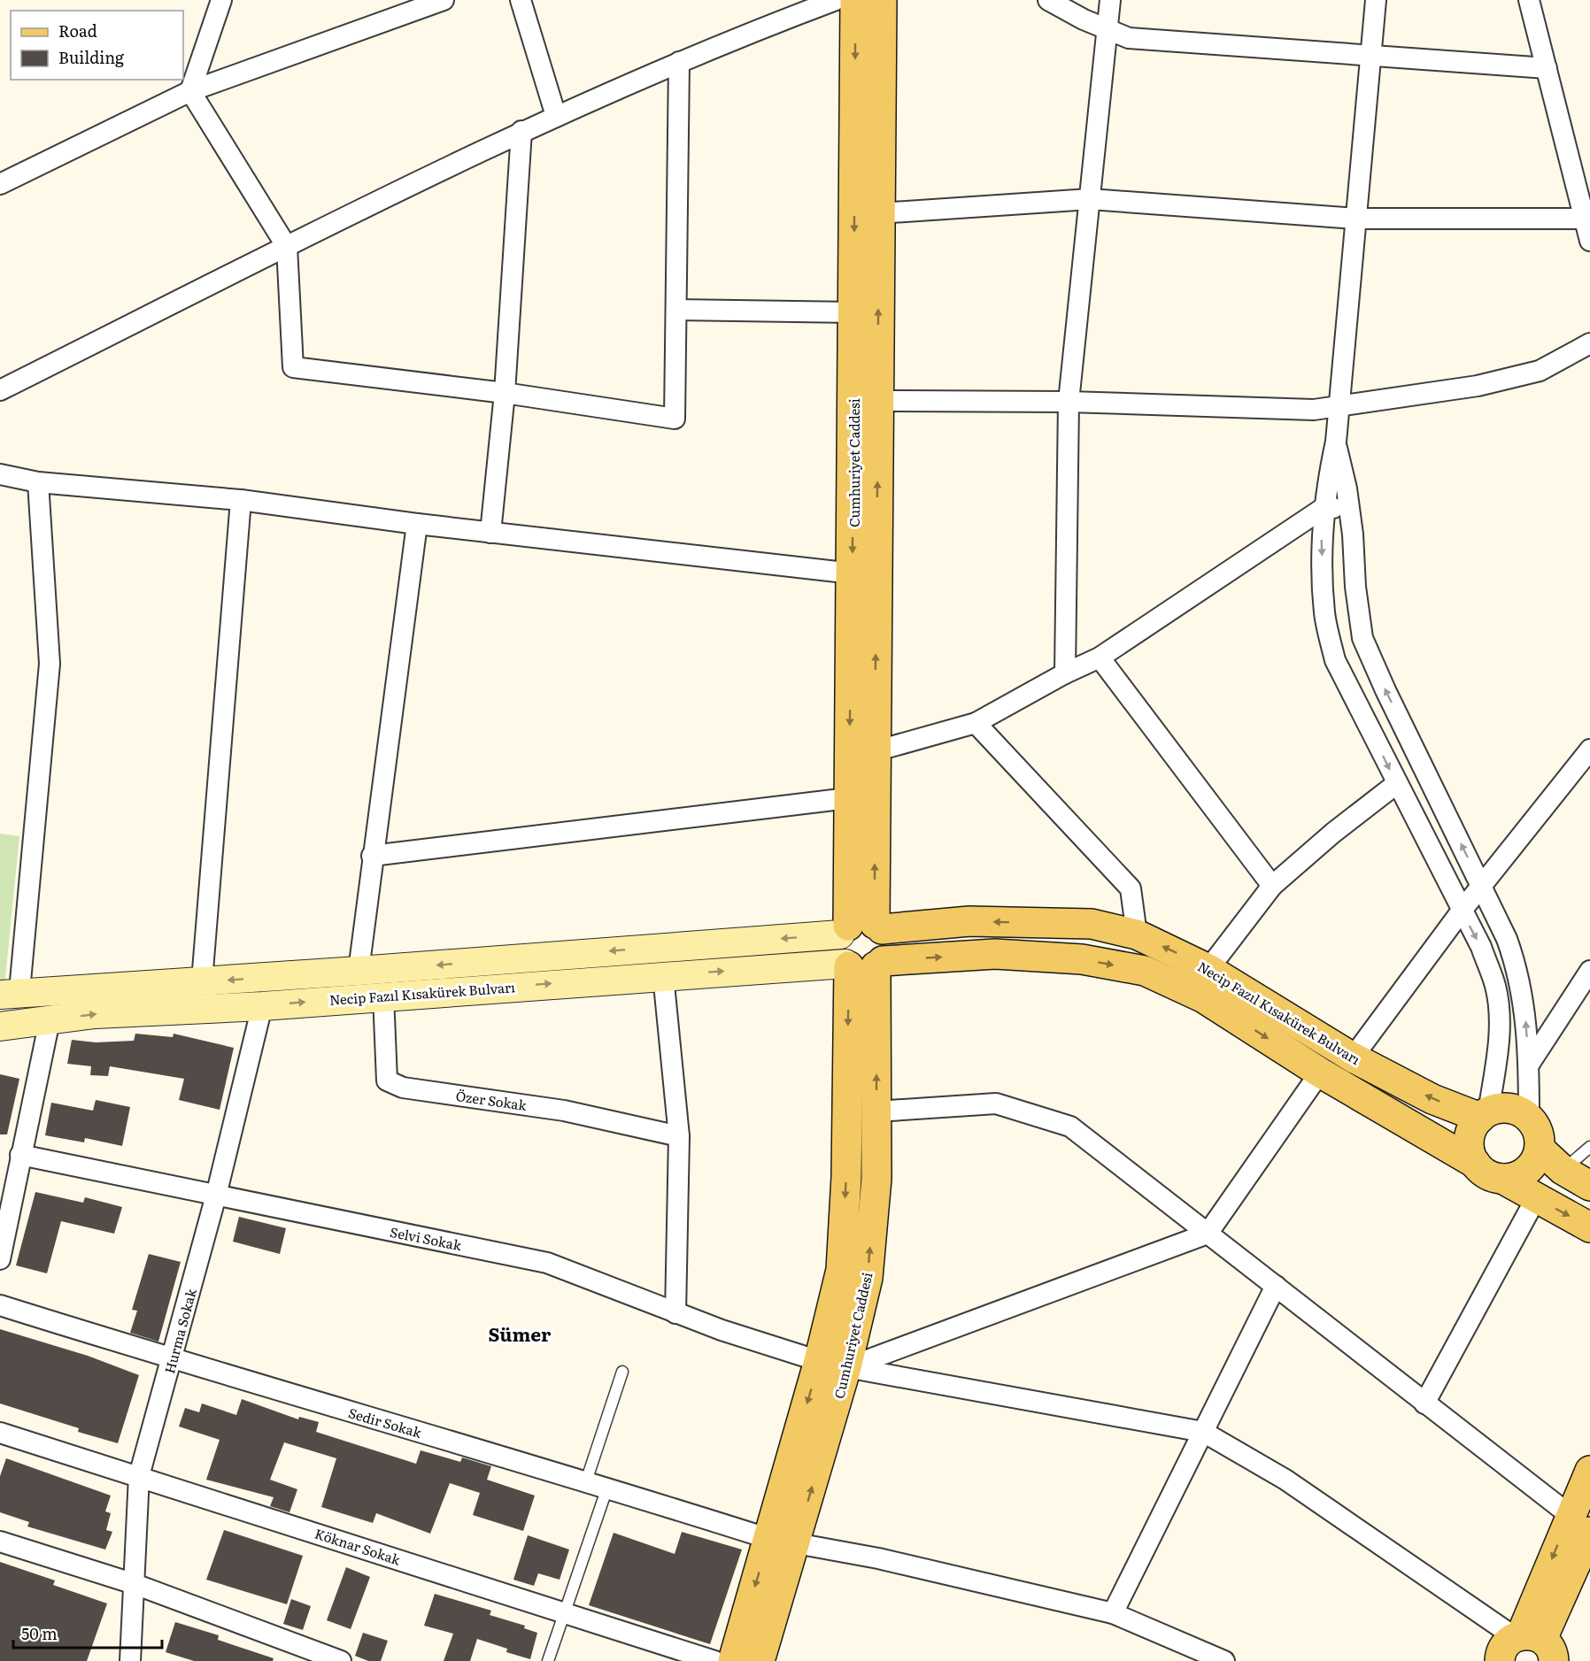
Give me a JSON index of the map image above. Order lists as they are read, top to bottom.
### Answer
{
  "streets": {
    "main road": ["Cumhuriyet Caddesi", "Necip Fazıl Kısakürek Bulvarı"],
    "street": [
      "Özer Sokak",
      "Selvi Sokak",
      "Hurma Sokak",
      "Sedir Sokak",
      "Köknar Sokak"
    ]
  },
  "crossings": [
    ["Cumhuriyet Caddesi", "Necip Fazıl Kısakürek Bulvarı"],
    ["Cumhuriyet Caddesi", "Selvi Sokak"],
    ["Cumhuriyet Caddesi", "Sedir Sokak"],
    ["Necip Fazıl Kısakürek Bulvarı", "Özer Sokak"],
    ["Necip Fazıl Kısakürek Bulvarı", "Hurma Sokak"],
    ["Selvi Sokak", "Hurma Sokak"],
    ["Hurma Sokak", "Sedir Sokak"],
    ["Hurma Sokak", "Köknar Sokak"]
  ],
  "districts": ["Sümer"],
  "legend": ["Road", "Building"],
  "scale_bar": "50 m"
}
